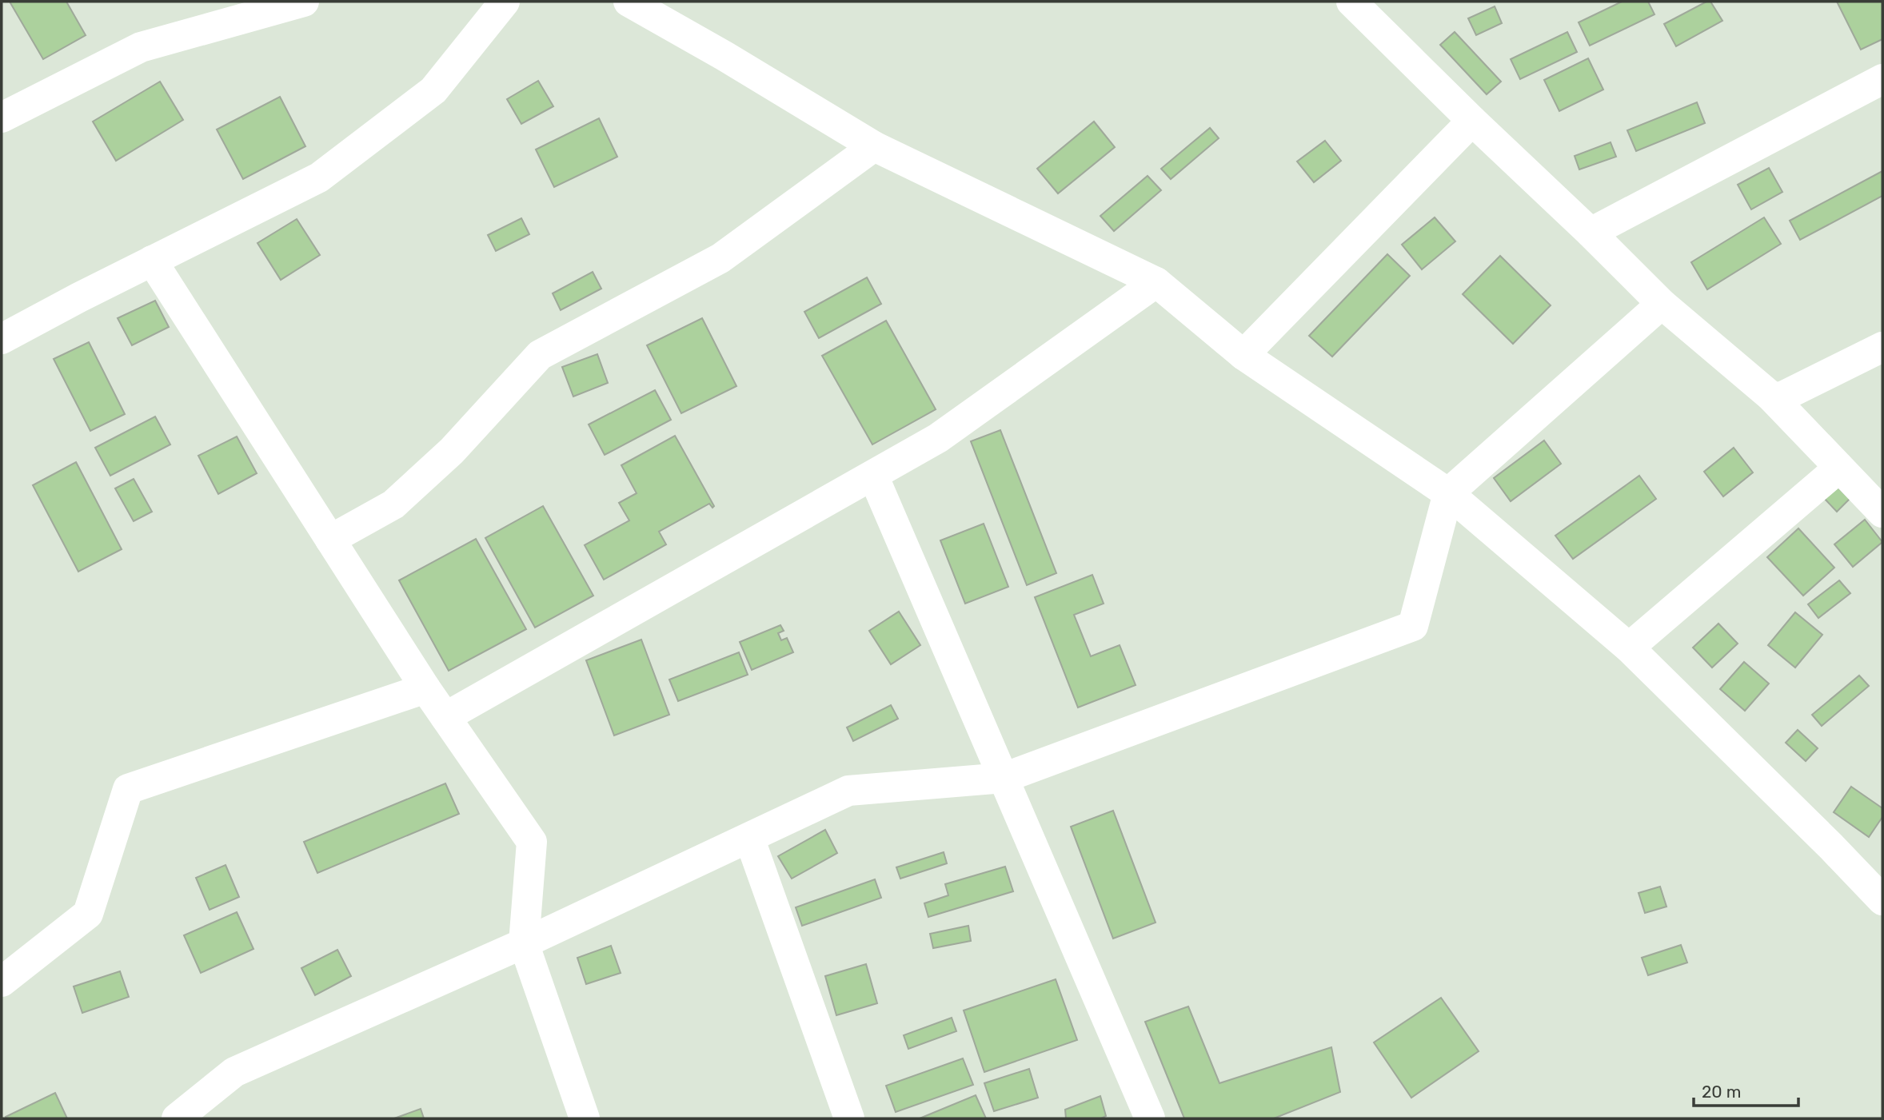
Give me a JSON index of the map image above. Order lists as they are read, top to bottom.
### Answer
{
  "scale_bar": "20 m"
}
